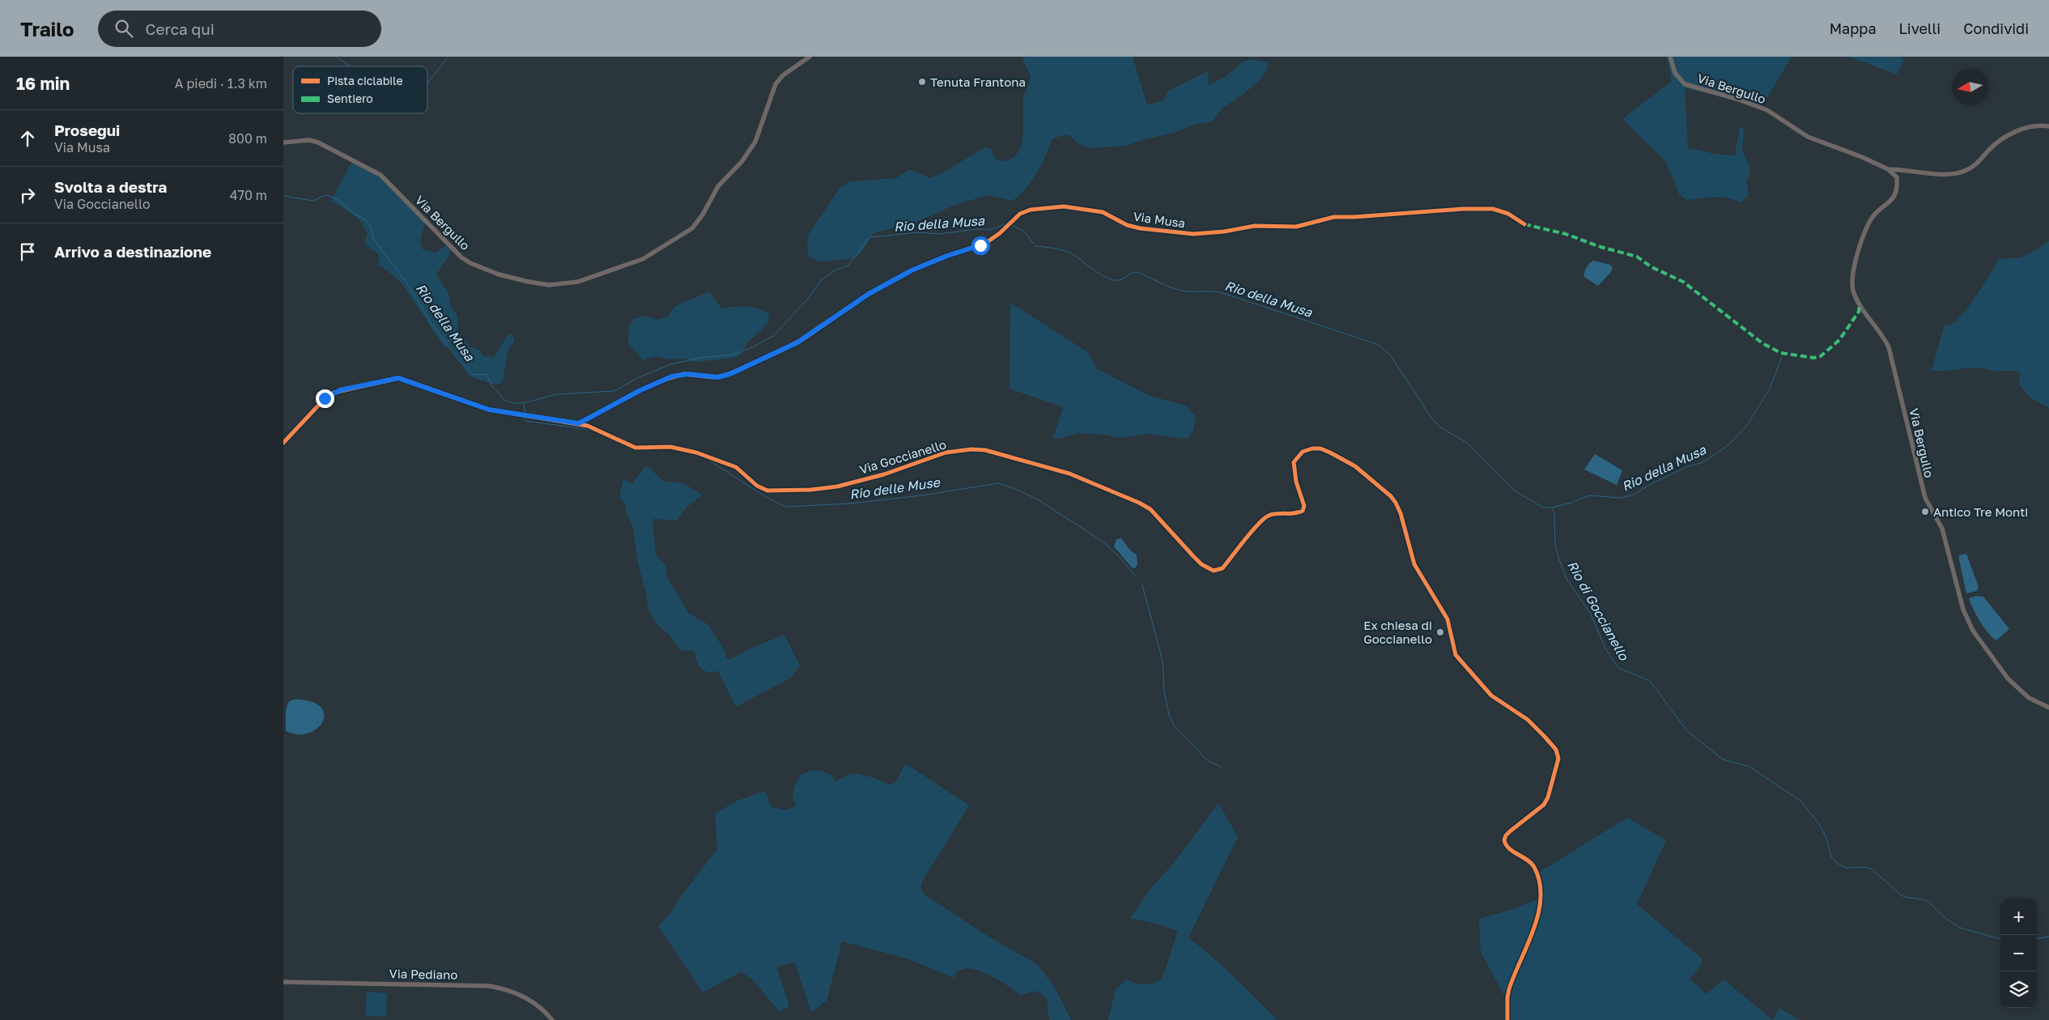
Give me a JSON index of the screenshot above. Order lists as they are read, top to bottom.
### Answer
{
  "streets": {
    "street": [
      "Via Bergullo",
      "Via Musa",
      "Via Goccianello",
      "Via Pediano"
    ]
  },
  "crossings": [
    ["Via Musa", "Via Goccianello"]
  ],
  "water": ["Rio della Musa", "Rio delle Muse", "Rio di Goccianello"],
  "places": ["Tenuta Frantona", "Antico Tre Monti", "Ex chiesa di Goccianello"],
  "legend": ["Pista ciclabile", "Sentiero"],
  "north": "left",
  "page": {
    "header": "Trailo",
    "search": "Cerca qui",
    "nav": ["Mappa", "Livelli", "Condividi"],
    "heading": ["16 min", "A piedi · 1.3 km"],
    "list": [
      ["Prosegui", "Via Musa", "800 m"],
      ["Svolta a destra", "Via Goccianello", "470 m"],
      "Arrivo a destinazione"
    ],
    "map_buttons": ["+", "−"]
  }
}
